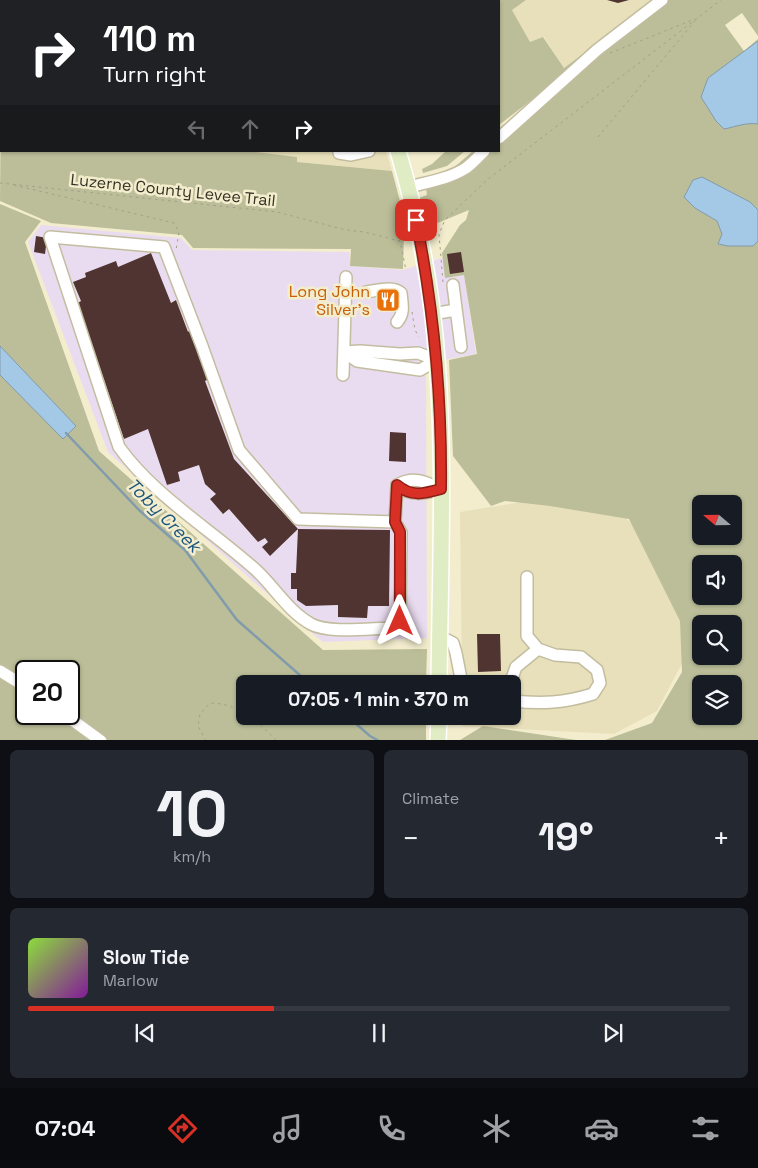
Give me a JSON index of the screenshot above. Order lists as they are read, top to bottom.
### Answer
{
  "streets": {
    "path": ["Luzerne County Levee Trail"]
  },
  "water": ["Toby Creek"],
  "places": {
    "restaurant": ["Long John Silver's"]
  },
  "north": "left",
  "page": {
    "turn": ["110 m", "Turn right"],
    "limit": "20",
    "trip": "07:05 · 1 min · 370 m",
    "tile": [
      ["10", "km/h"],
      "Climate"
    ],
    "heat": ["−", "19°", "+"],
    "song": ["Slow Tide", "Marlow"],
    "tabs": "07:04"
  }
}
